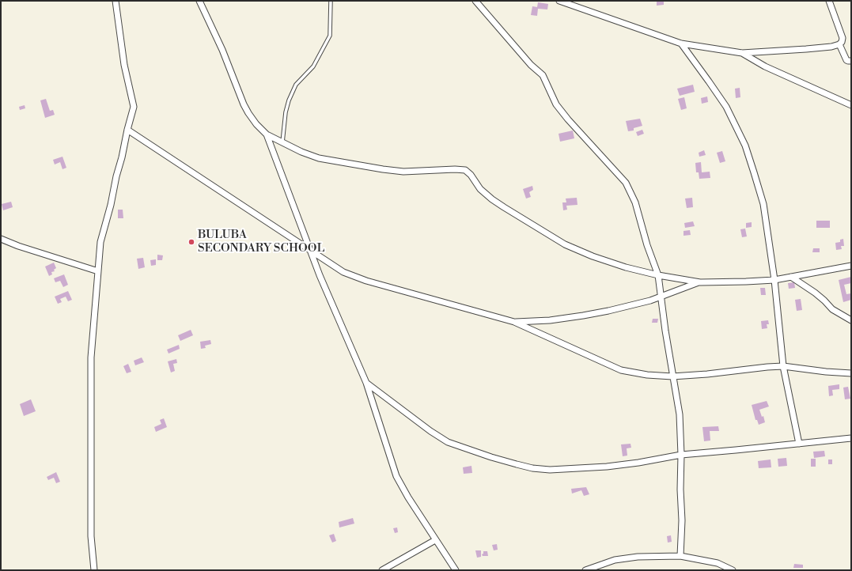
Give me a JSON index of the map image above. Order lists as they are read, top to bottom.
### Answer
{
  "places": ["BULUBA SECONDARY SCHOOL"]
}
